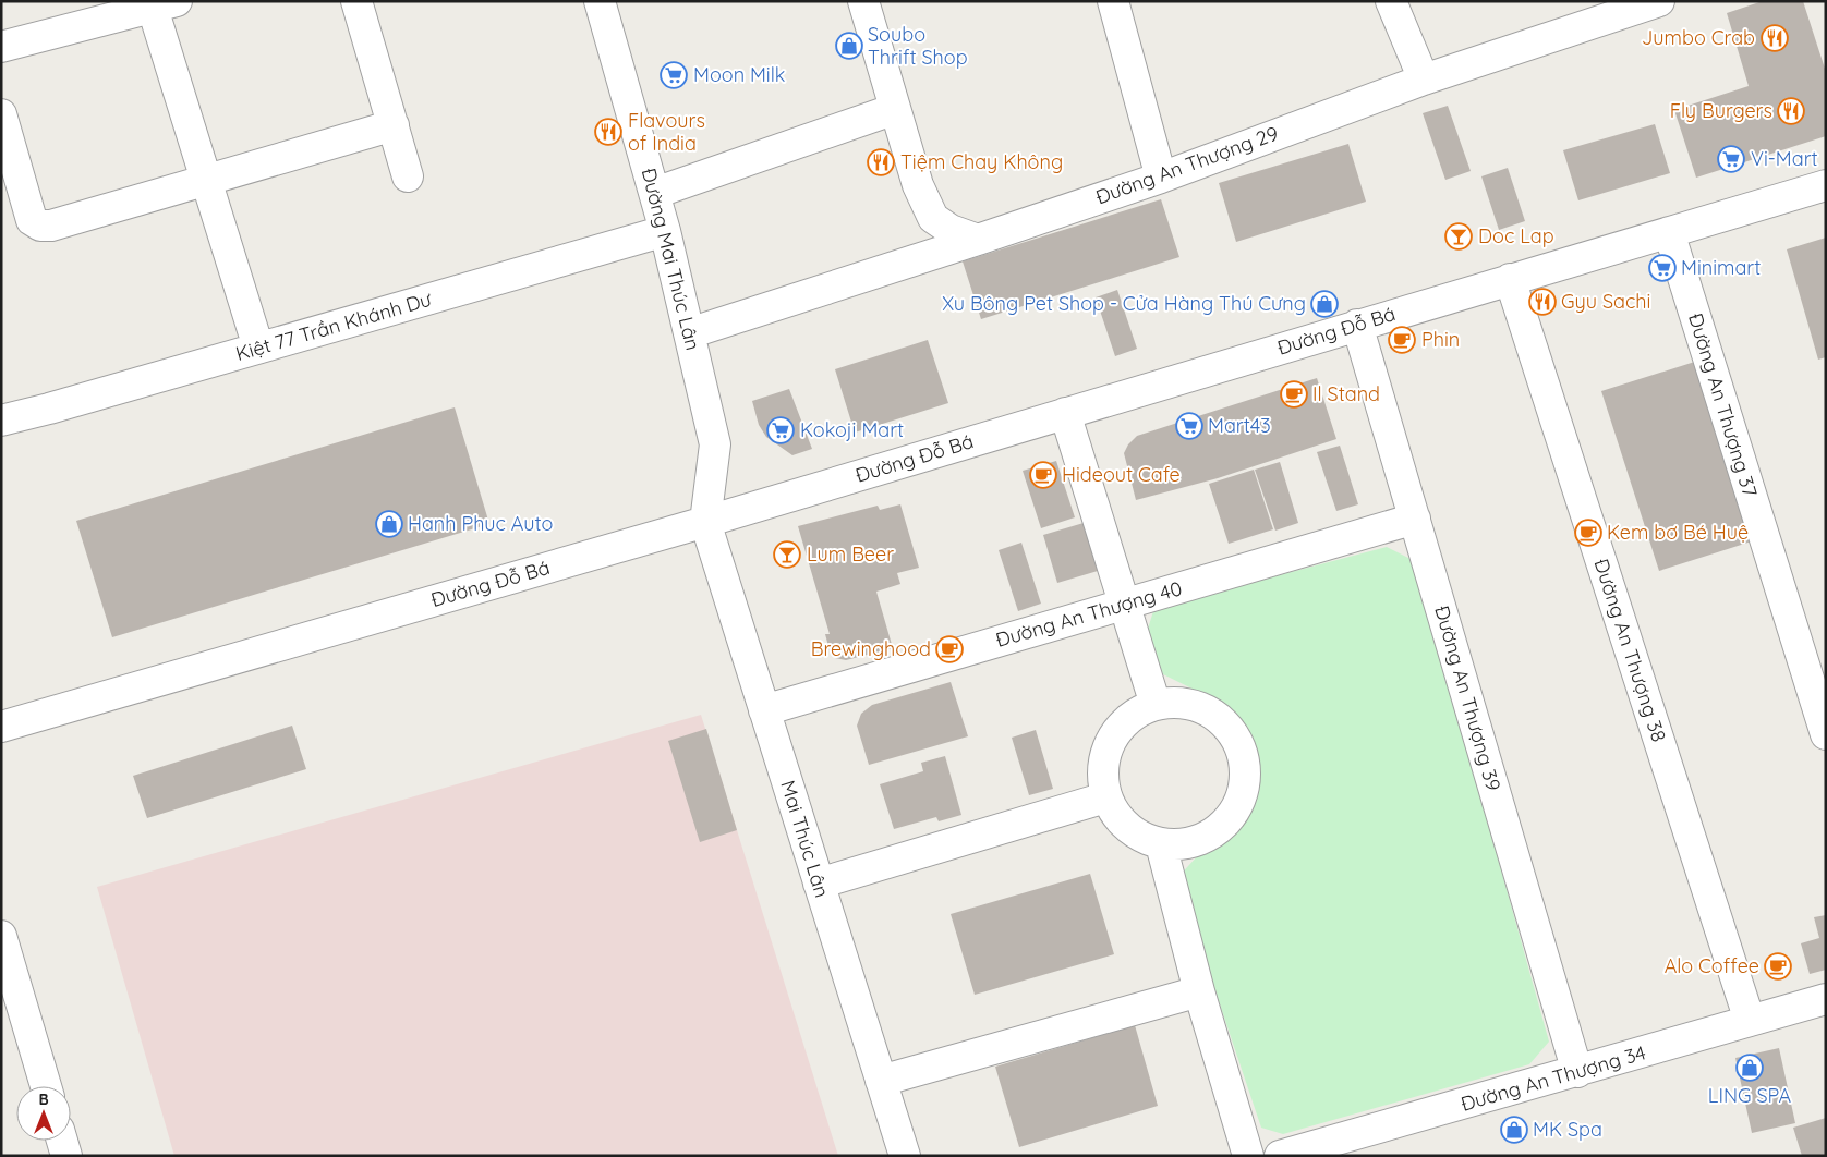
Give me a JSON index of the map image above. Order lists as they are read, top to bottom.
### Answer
{
  "streets": {
    "street": [
      "Đường An Thượng 29",
      "Đường Mai Thúc Lân",
      "Kiệt 77 Trần Khánh Dư",
      "Đường Đỗ Bá",
      "Đường An Thượng 37",
      "Đường An Thượng 40",
      "Đường An Thượng 38",
      "Đường An Thượng 39",
      "Mai Thúc Lân",
      "Đường An Thượng 34"
    ]
  },
  "crossings": [
    ["Đường An Thượng 29", "Đường Mai Thúc Lân"],
    ["Đường Mai Thúc Lân", "Kiệt 77 Trần Khánh Dư"],
    ["Đường Mai Thúc Lân", "Đường Đỗ Bá"],
    ["Đường Mai Thúc Lân", "Mai Thúc Lân"],
    ["Đường Đỗ Bá", "Đường An Thượng 37"],
    ["Đường Đỗ Bá", "Đường An Thượng 38"],
    ["Đường Đỗ Bá", "Đường An Thượng 39"],
    ["Đường Đỗ Bá", "Mai Thúc Lân"],
    ["Đường An Thượng 40", "Đường An Thượng 39"],
    ["Đường An Thượng 40", "Mai Thúc Lân"],
    ["Đường An Thượng 38", "Đường An Thượng 34"],
    ["Đường An Thượng 39", "Đường An Thượng 34"]
  ],
  "places": {
    "restaurant": [
      "Jumbo Crab",
      "Fly Burgers",
      "Flavours of India",
      "Tiệm Chay Không",
      "Gyu Sachi"
    ],
    "shop": [
      "Soubo Thrift Shop",
      "Xu Bông Pet Shop - Cửa Hàng Thú Cưng",
      "Hanh Phuc Auto",
      "LING SPA",
      "MK Spa"
    ],
    "supermarket": [
      "Moon Milk",
      "Vi-Mart",
      "Minimart",
      "Mart43",
      "Kokoji Mart"
    ],
    "bar": ["Doc Lap", "Lum Beer"],
    "cafe": [
      "Phin",
      "Il Stand",
      "Hideout Cafe",
      "Kem bơ Bé Huệ",
      "Brewinghood",
      "Alo Coffee"
    ]
  },
  "north": "top"
}
